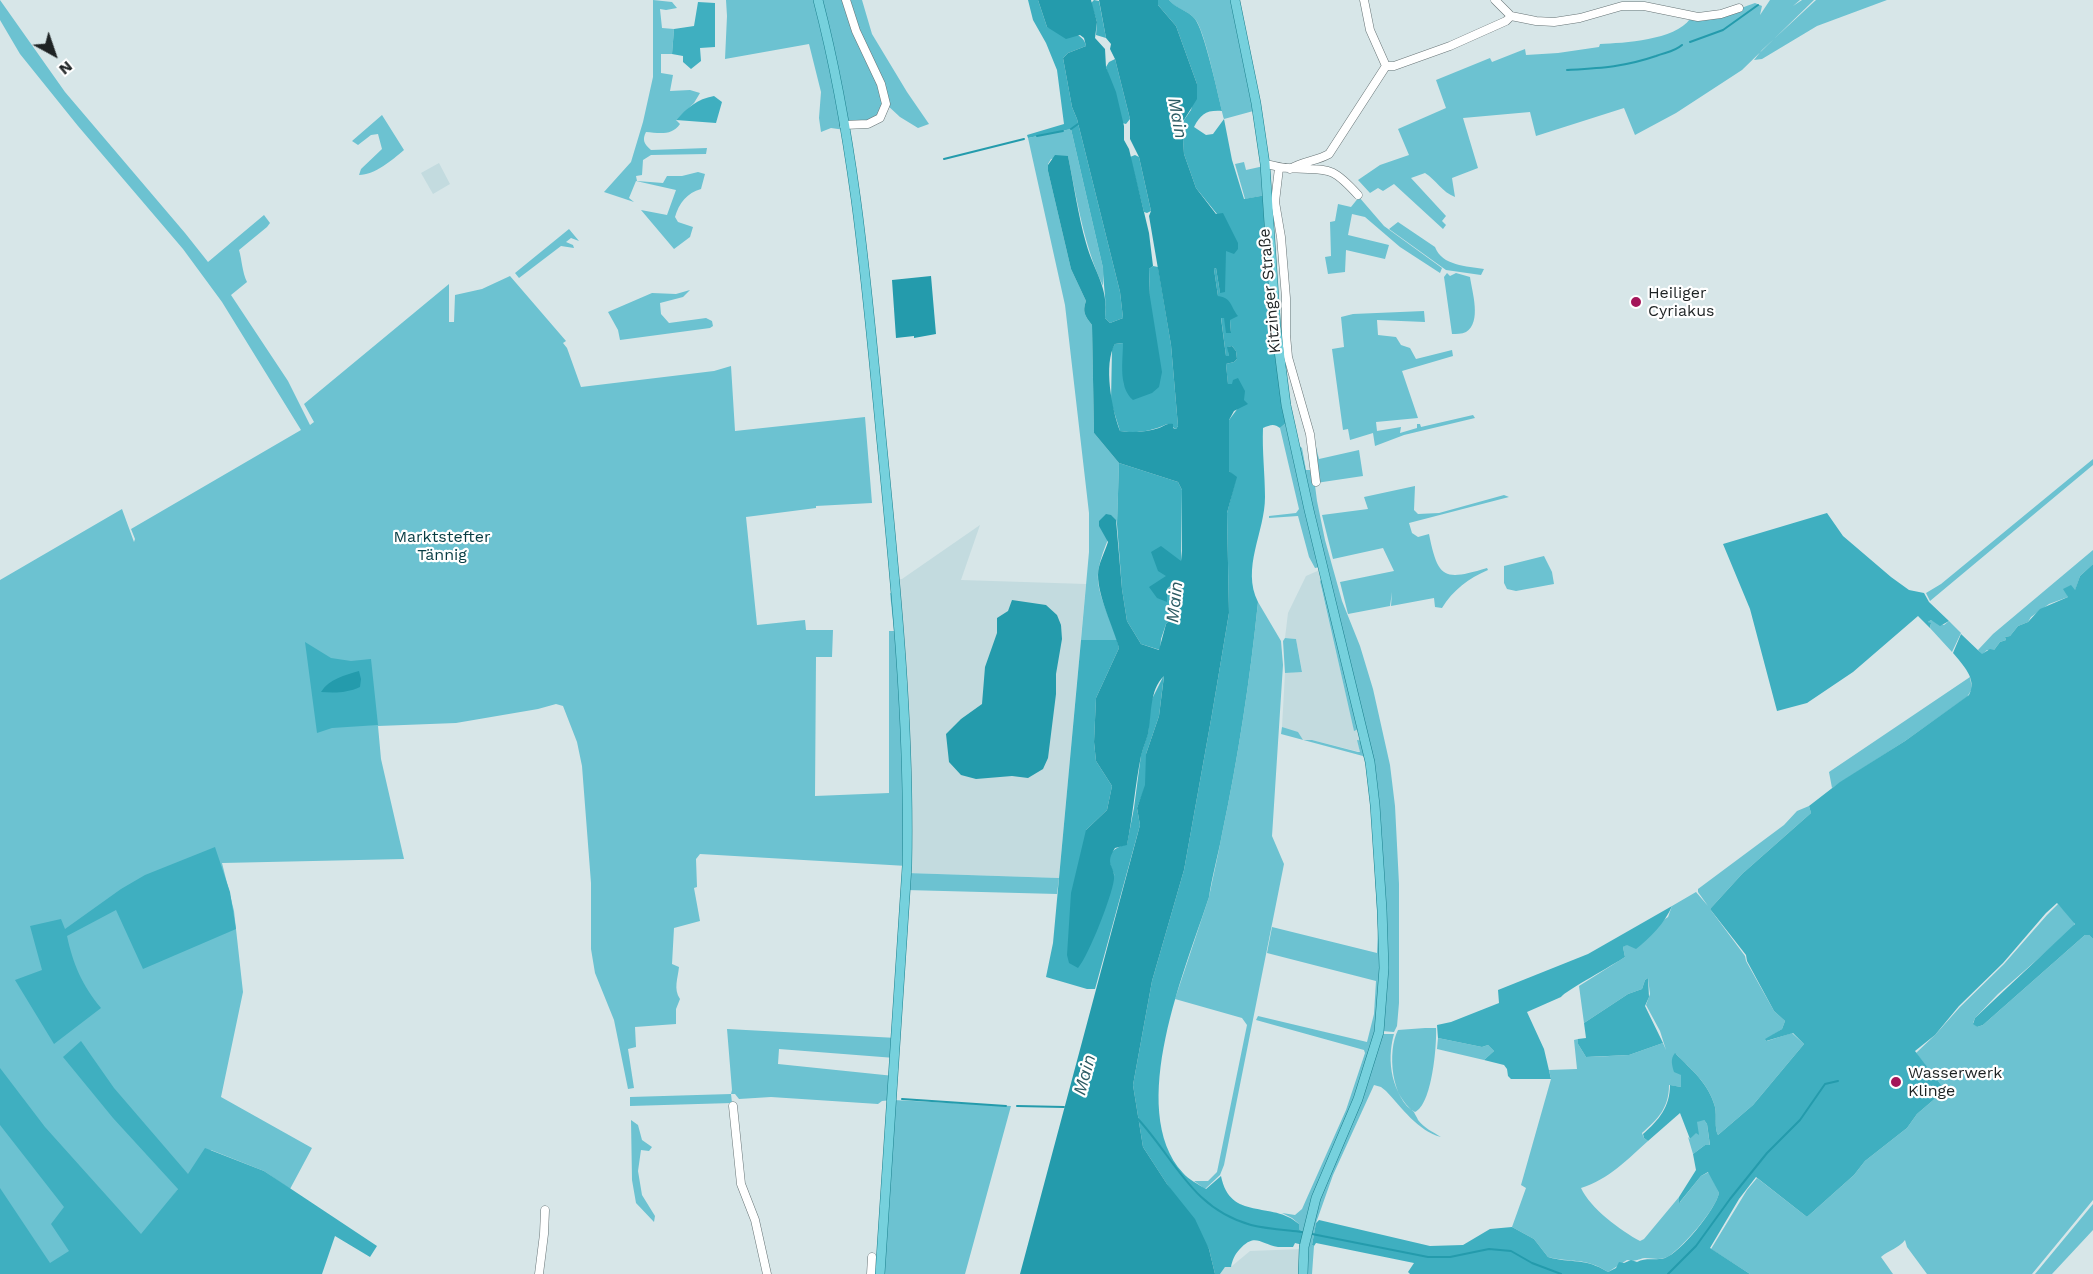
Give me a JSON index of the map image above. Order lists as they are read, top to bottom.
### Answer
{
  "streets": {
    "street": ["Kitzinger Straße"]
  },
  "water": ["Main"],
  "parks": ["Marktstefter Tännig"],
  "places": ["Heiliger Cyriakus", "Wasserwerk Klinge"],
  "north": "bottom right"
}
